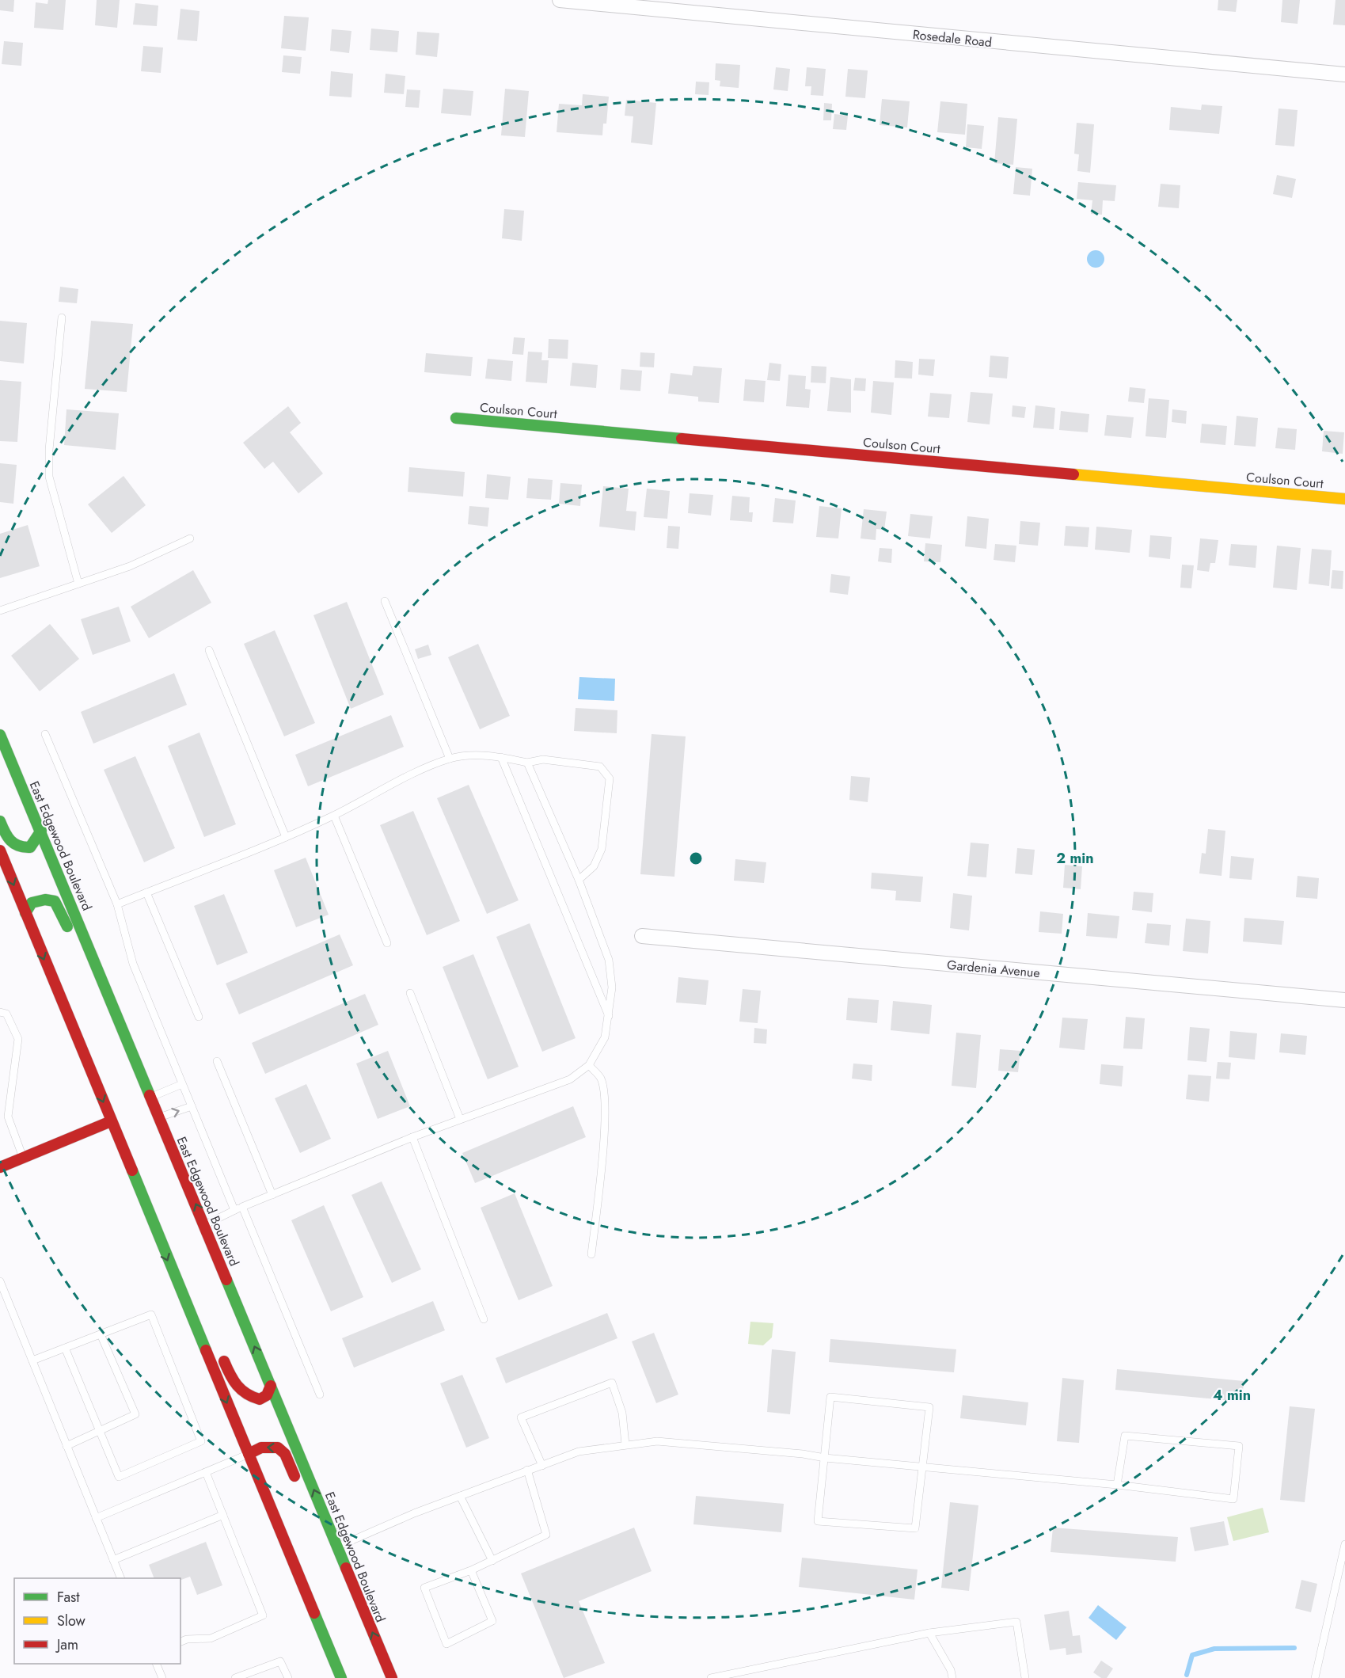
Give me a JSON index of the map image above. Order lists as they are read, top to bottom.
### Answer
{
  "streets": {
    "street": [
      "Rosedale Road",
      "Coulson Court",
      "East Edgewood Boulevard",
      "Gardenia Avenue"
    ]
  },
  "legend": ["Fast", "Slow", "Jam"],
  "rings": ["2 min", "4 min"]
}
